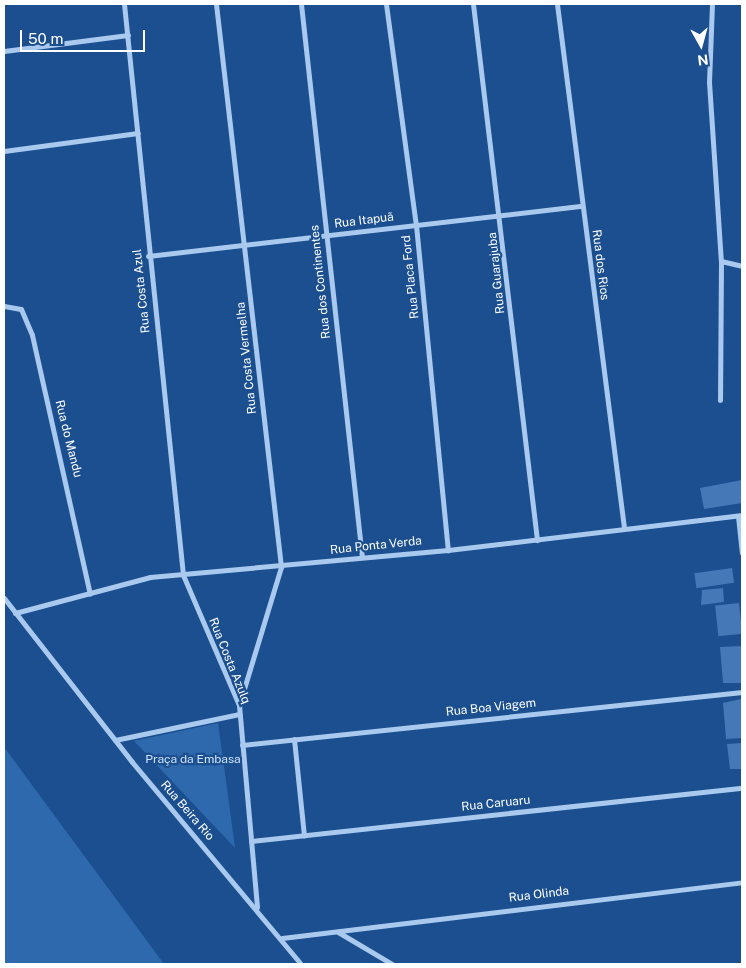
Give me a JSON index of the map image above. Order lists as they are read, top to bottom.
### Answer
{
  "streets": {
    "street": [
      "Rua Itapuã",
      "Rua dos Rios",
      "Rua Guarajuba",
      "Rua Placa Ford",
      "Rua dos Continentes",
      "Rua Costa Azul",
      "Rua Costa Vermelha",
      "Rua do Mandu",
      "Rua Ponta Verda",
      "Rua Costa Azulq",
      "Rua Boa Viagem",
      "Rua Caruaru",
      "Rua Beira Rio",
      "Rua Olinda"
    ]
  },
  "crossings": [
    ["Rua Itapuã", "Rua dos Rios"],
    ["Rua Itapuã", "Rua Guarajuba"],
    ["Rua Itapuã", "Rua Placa Ford"],
    ["Rua Itapuã", "Rua dos Continentes"],
    ["Rua Itapuã", "Rua Costa Azul"],
    ["Rua Itapuã", "Rua Costa Vermelha"],
    ["Rua dos Rios", "Rua Ponta Verda"],
    ["Rua Guarajuba", "Rua Ponta Verda"],
    ["Rua Placa Ford", "Rua Ponta Verda"],
    ["Rua dos Continentes", "Rua Ponta Verda"],
    ["Rua Costa Azul", "Rua Ponta Verda"],
    ["Rua Costa Azul", "Rua Costa Azulq"],
    ["Rua Costa Vermelha", "Rua Ponta Verda"],
    ["Rua Costa Vermelha", "Rua Costa Azulq"],
    ["Rua do Mandu", "Rua Ponta Verda"],
    ["Rua Ponta Verda", "Rua Costa Azulq"],
    ["Rua Ponta Verda", "Rua Beira Rio"],
    ["Rua Costa Azulq", "Rua Boa Viagem"],
    ["Rua Costa Azulq", "Rua Caruaru"],
    ["Rua Costa Azulq", "Rua Beira Rio"],
    ["Rua Beira Rio", "Rua Olinda"]
  ],
  "parks": ["Praça da Embasa"],
  "scale_bar": "50 m",
  "north": "bottom"
}
